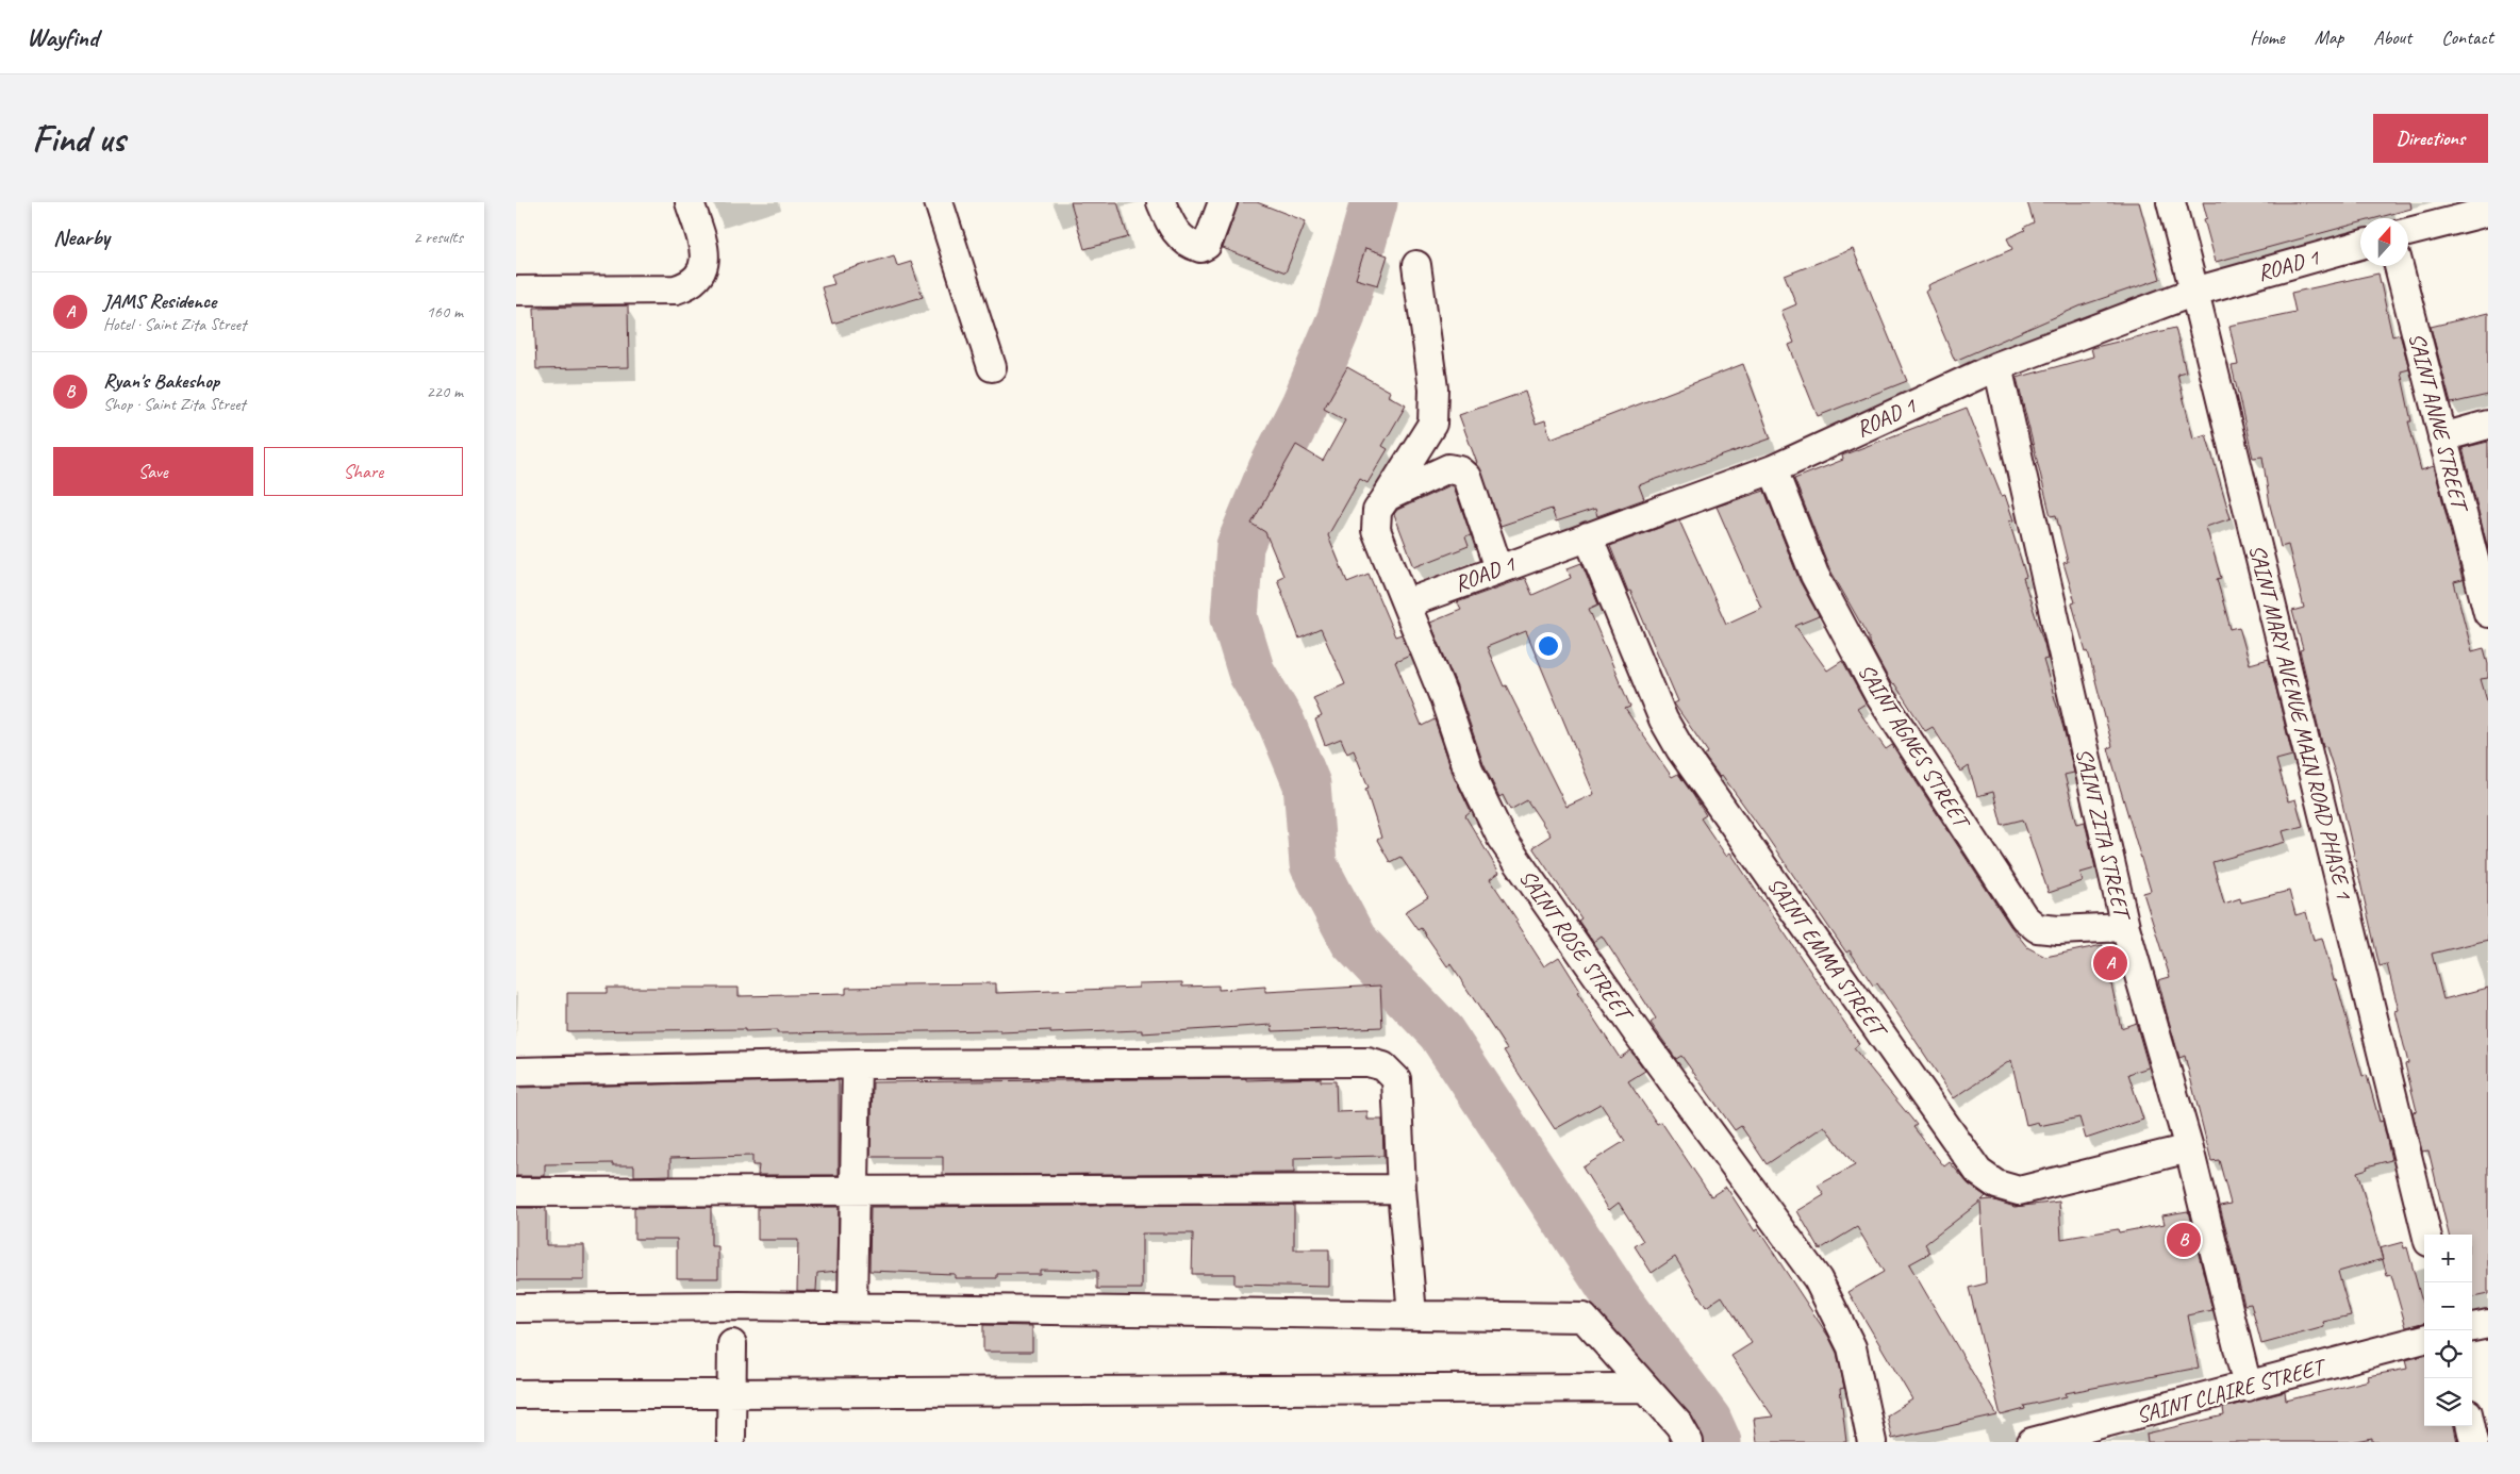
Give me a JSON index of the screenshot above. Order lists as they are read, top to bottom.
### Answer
{
  "streets": {
    "street": [
      "ROAD 1",
      "SAINT ANNE STREET",
      "SAINT MARY AVENUE MAIN ROAD PHASE 1",
      "SAINT AGNES STREET",
      "SAINT ZITA STREET",
      "SAINT ROSE STREET",
      "SAINT EMMA STREET",
      "SAINT CLAIRE STREET"
    ]
  },
  "crossings": [
    ["ROAD 1", "SAINT MARY AVENUE MAIN ROAD PHASE 1"],
    ["ROAD 1", "SAINT AGNES STREET"],
    ["ROAD 1", "SAINT ZITA STREET"],
    ["ROAD 1", "SAINT ROSE STREET"],
    ["ROAD 1", "SAINT EMMA STREET"],
    ["SAINT AGNES STREET", "SAINT ZITA STREET"],
    ["SAINT ZITA STREET", "SAINT EMMA STREET"],
    ["SAINT ZITA STREET", "SAINT CLAIRE STREET"]
  ],
  "north": "top",
  "page": {
    "header": "Wayfind",
    "nav": [
      "Home",
      "Map",
      "About",
      "Contact"
    ],
    "buttons": [
      "Directions",
      ["Save", "Share"]
    ],
    "title": "Find us",
    "heading": ["Nearby", "2 results"],
    "list": [
      {
        "mark": "A",
        "name": "JAMS Residence",
        "note": "Hotel · Saint Zita Street",
        "value": "160 m"
      },
      {
        "mark": "B",
        "name": "Ryan's Bakeshop",
        "note": "Shop · Saint Zita Street",
        "value": "220 m"
      }
    ],
    "pins": ["A", "B"],
    "map_buttons": ["+", "−"]
  }
}
